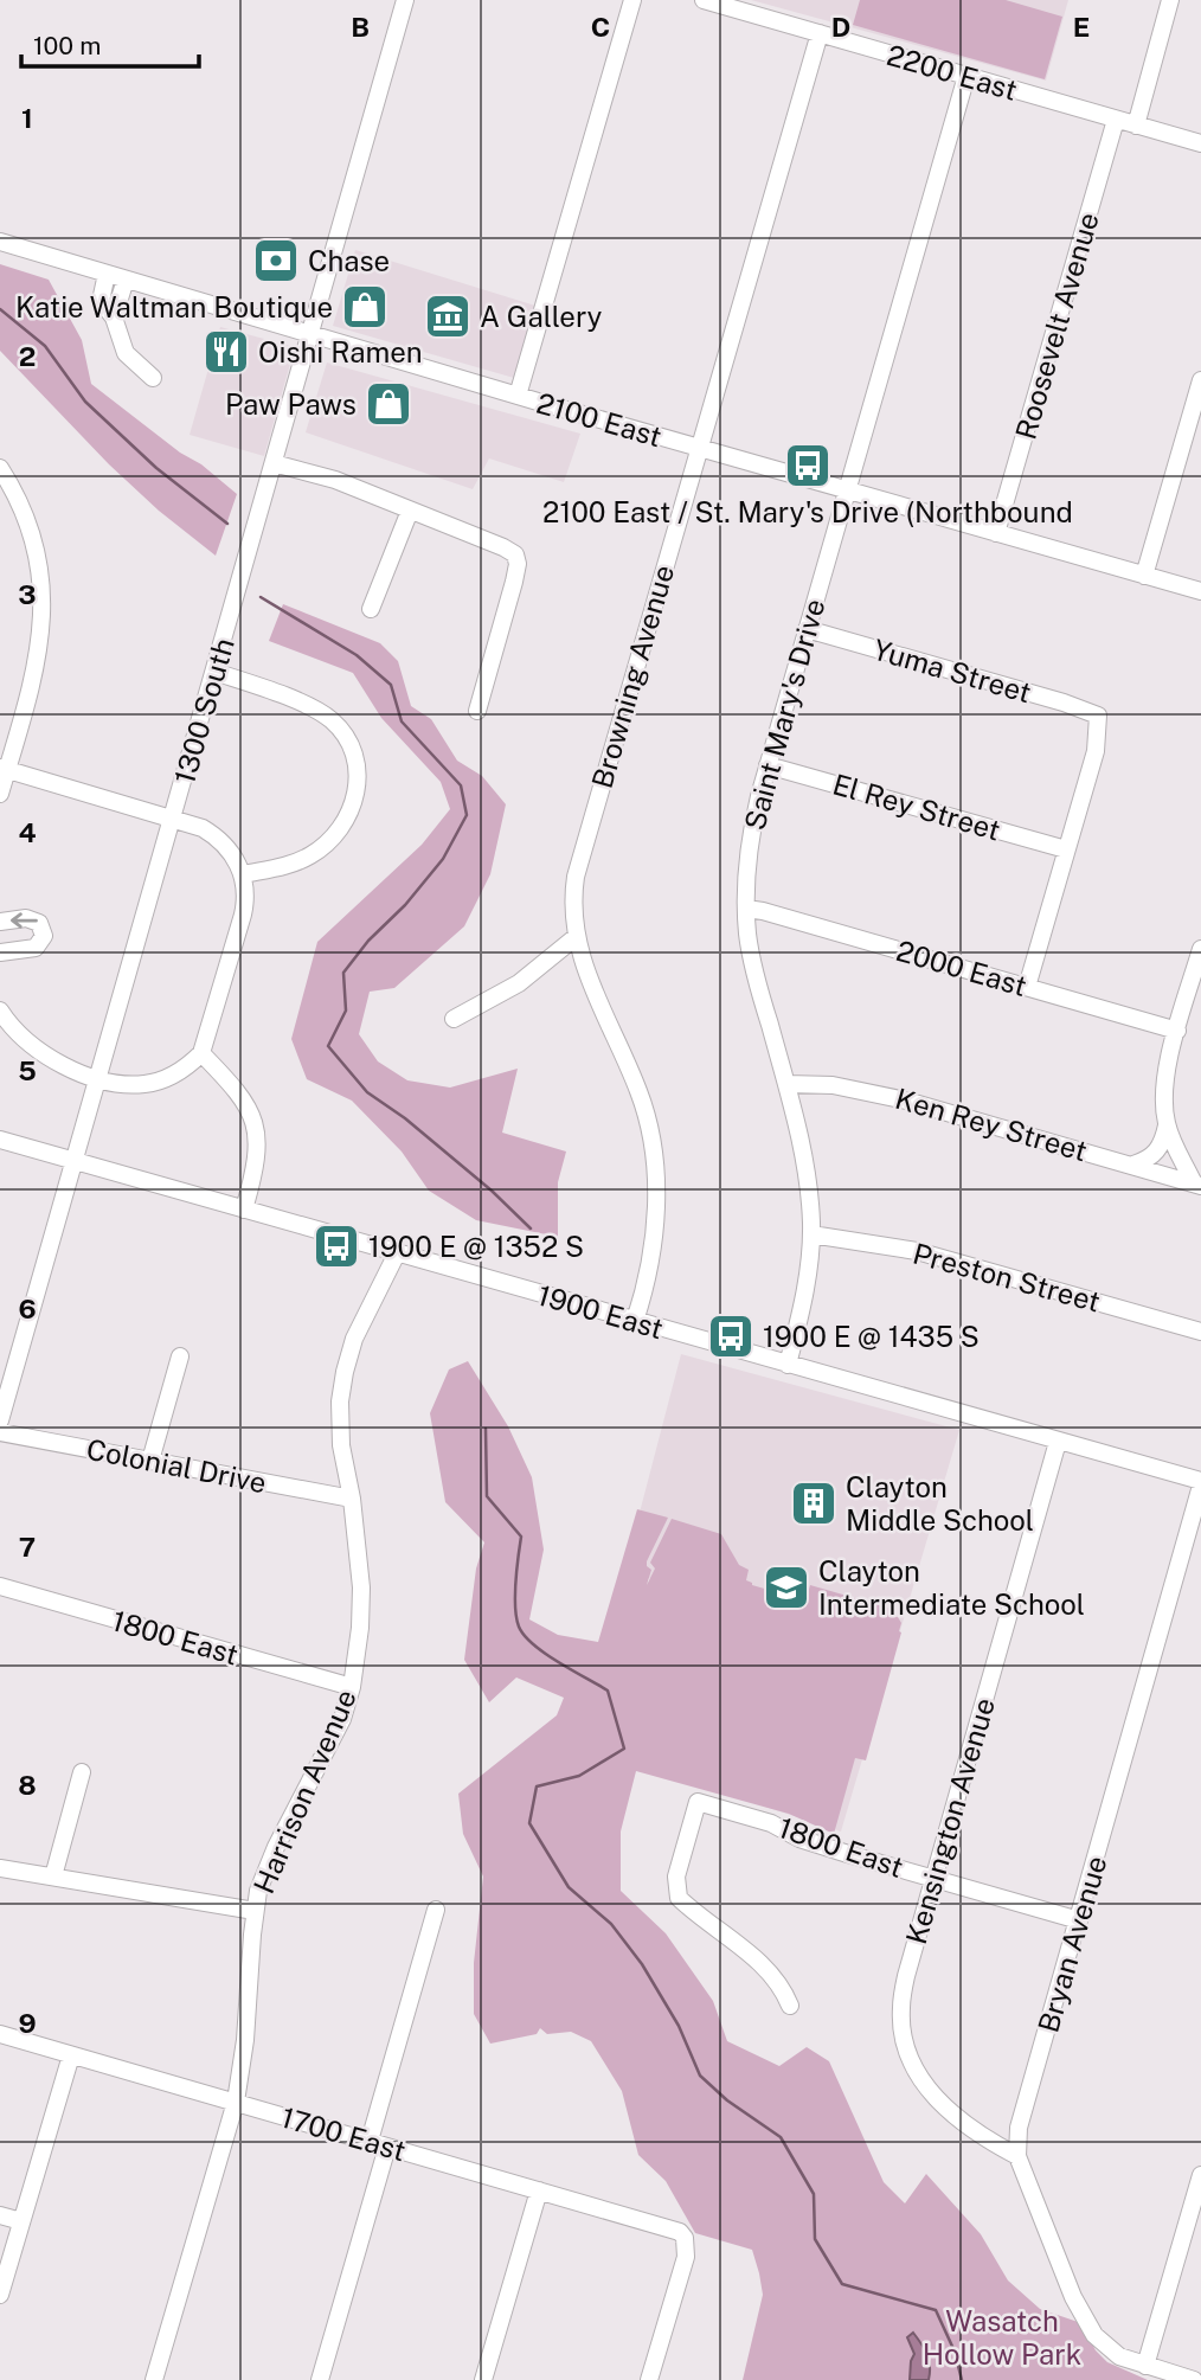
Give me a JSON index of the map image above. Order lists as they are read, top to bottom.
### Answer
{
  "streets": {
    "street": [
      "2200 East",
      "Roosevelt Avenue",
      "2100 East",
      "Yuma Street",
      "Browning Avenue",
      "1300 South",
      "Saint Mary's Drive",
      "El Rey Street",
      "2000 East",
      "Ken Rey Street",
      "Preston Street",
      "1900 East",
      "Colonial Drive",
      "1800 East",
      "Harrison Avenue",
      "Kensington Avenue",
      "Bryan Avenue",
      "1700 East"
    ]
  },
  "crossings": [
    ["2200 East", "Roosevelt Avenue"],
    ["2200 East", "Browning Avenue"],
    ["2200 East", "Saint Mary's Drive"],
    ["Roosevelt Avenue", "2100 East"],
    ["2100 East", "Browning Avenue"],
    ["2100 East", "1300 South"],
    ["2100 East", "Saint Mary's Drive"],
    ["Yuma Street", "Saint Mary's Drive"],
    ["Yuma Street", "El Rey Street"],
    ["Browning Avenue", "1900 East"],
    ["1300 South", "1900 East"],
    ["Saint Mary's Drive", "El Rey Street"],
    ["Saint Mary's Drive", "2000 East"],
    ["Saint Mary's Drive", "Ken Rey Street"],
    ["Saint Mary's Drive", "Preston Street"],
    ["Saint Mary's Drive", "1900 East"],
    ["1900 East", "Harrison Avenue"],
    ["1900 East", "Kensington Avenue"],
    ["1900 East", "Bryan Avenue"],
    ["Colonial Drive", "Harrison Avenue"],
    ["1800 East", "Harrison Avenue"],
    ["1800 East", "Kensington Avenue"],
    ["1800 East", "Bryan Avenue"],
    ["Harrison Avenue", "1700 East"],
    ["Kensington Avenue", "Bryan Avenue"]
  ],
  "parks": ["Wasatch Hollow Park"],
  "places": {
    "bank": ["Chase"],
    "shop": ["Katie Waltman Boutique", "Paw Paws"],
    "museum": ["A Gallery"],
    "restaurant": ["Oishi Ramen"],
    "bus stop": ["2100 East / St. Mary's Drive (Northbound", "1900 E @ 1352 S", "1900 E @ 1435 S"],
    "building": ["Clayton Middle School"],
    "school or university": ["Clayton Intermediate School"]
  },
  "scale_bar": "100 m",
  "grid": {
    "columns": [
      "B",
      "C",
      "D",
      "E"
    ],
    "rows": [
      "1",
      "2",
      "3",
      "4",
      "5",
      "6",
      "7",
      "8",
      "9"
    ]
  }
}
